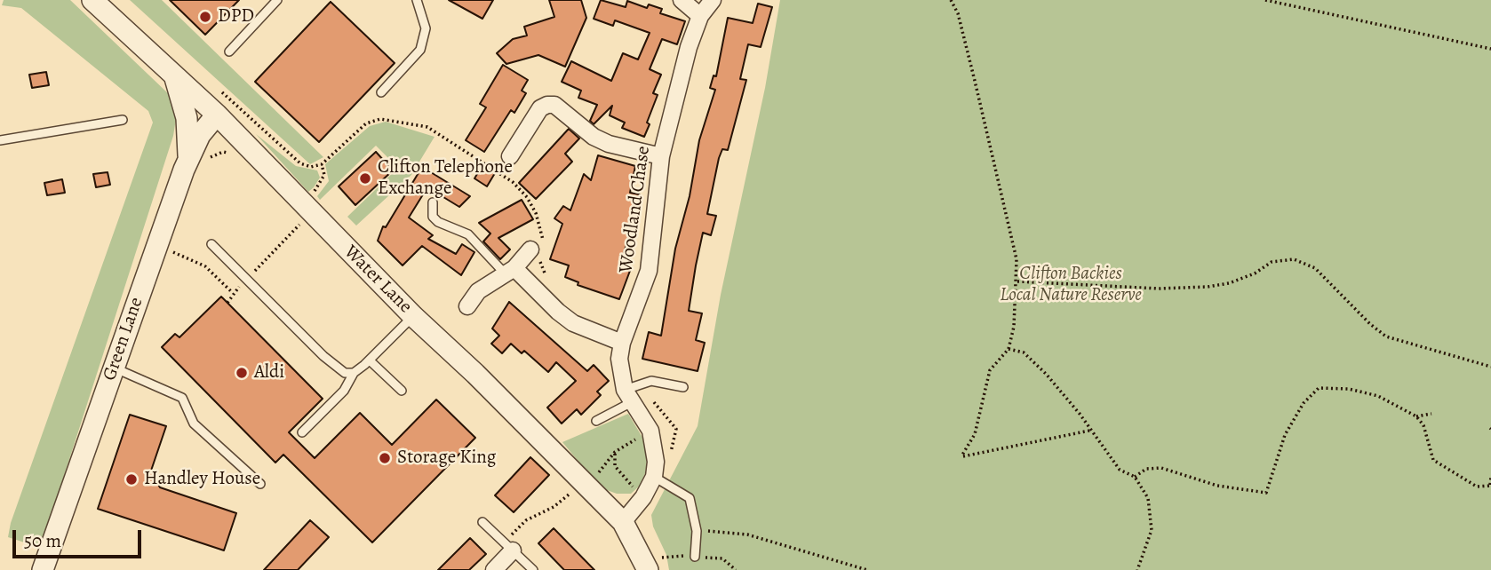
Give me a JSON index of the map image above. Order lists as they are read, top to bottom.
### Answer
{
  "streets": {
    "street": ["Woodland Chase", "Water Lane", "Green Lane"]
  },
  "crossings": [
    ["Woodland Chase", "Water Lane"],
    ["Water Lane", "Green Lane"]
  ],
  "parks": ["Clifton Backies Local Nature Reserve"],
  "places": [
    "DPD",
    "Clifton Telephone Exchange",
    "Aldi",
    "Storage King",
    "Handley House"
  ],
  "scale_bar": "50 m"
}
